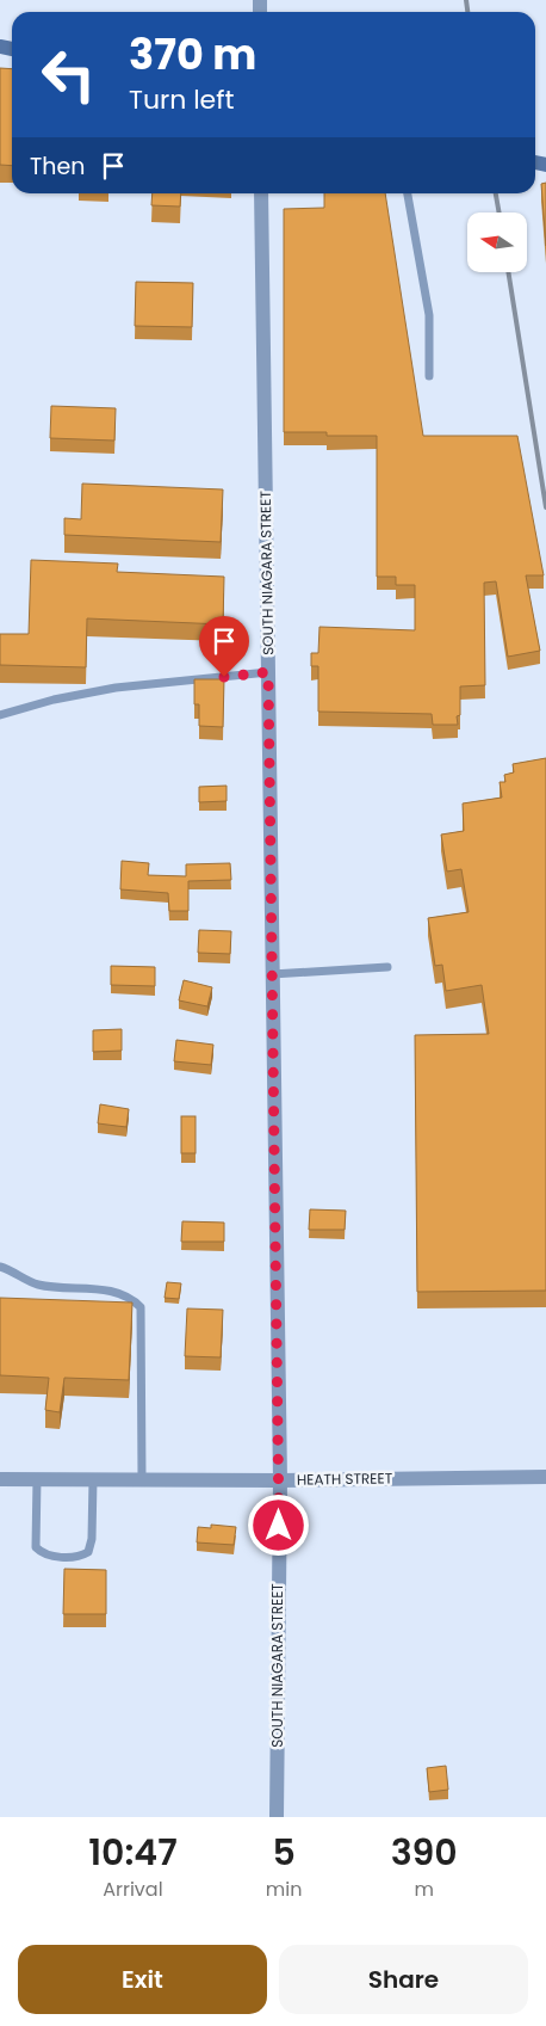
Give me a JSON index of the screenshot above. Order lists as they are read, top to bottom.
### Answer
{
  "streets": {
    "street": ["SOUTH NIAGARA STREET", "HEATH STREET"]
  },
  "crossings": [
    ["SOUTH NIAGARA STREET", "HEATH STREET"]
  ],
  "north": "left",
  "page": {
    "turn": ["370 m", "Turn left"],
    "then": "Then",
    "eta": [
      "10:47",
      "Arrival",
      "5",
      "min",
      "390",
      "m"
    ],
    "buttons": ["Exit", "Share"]
  }
}
